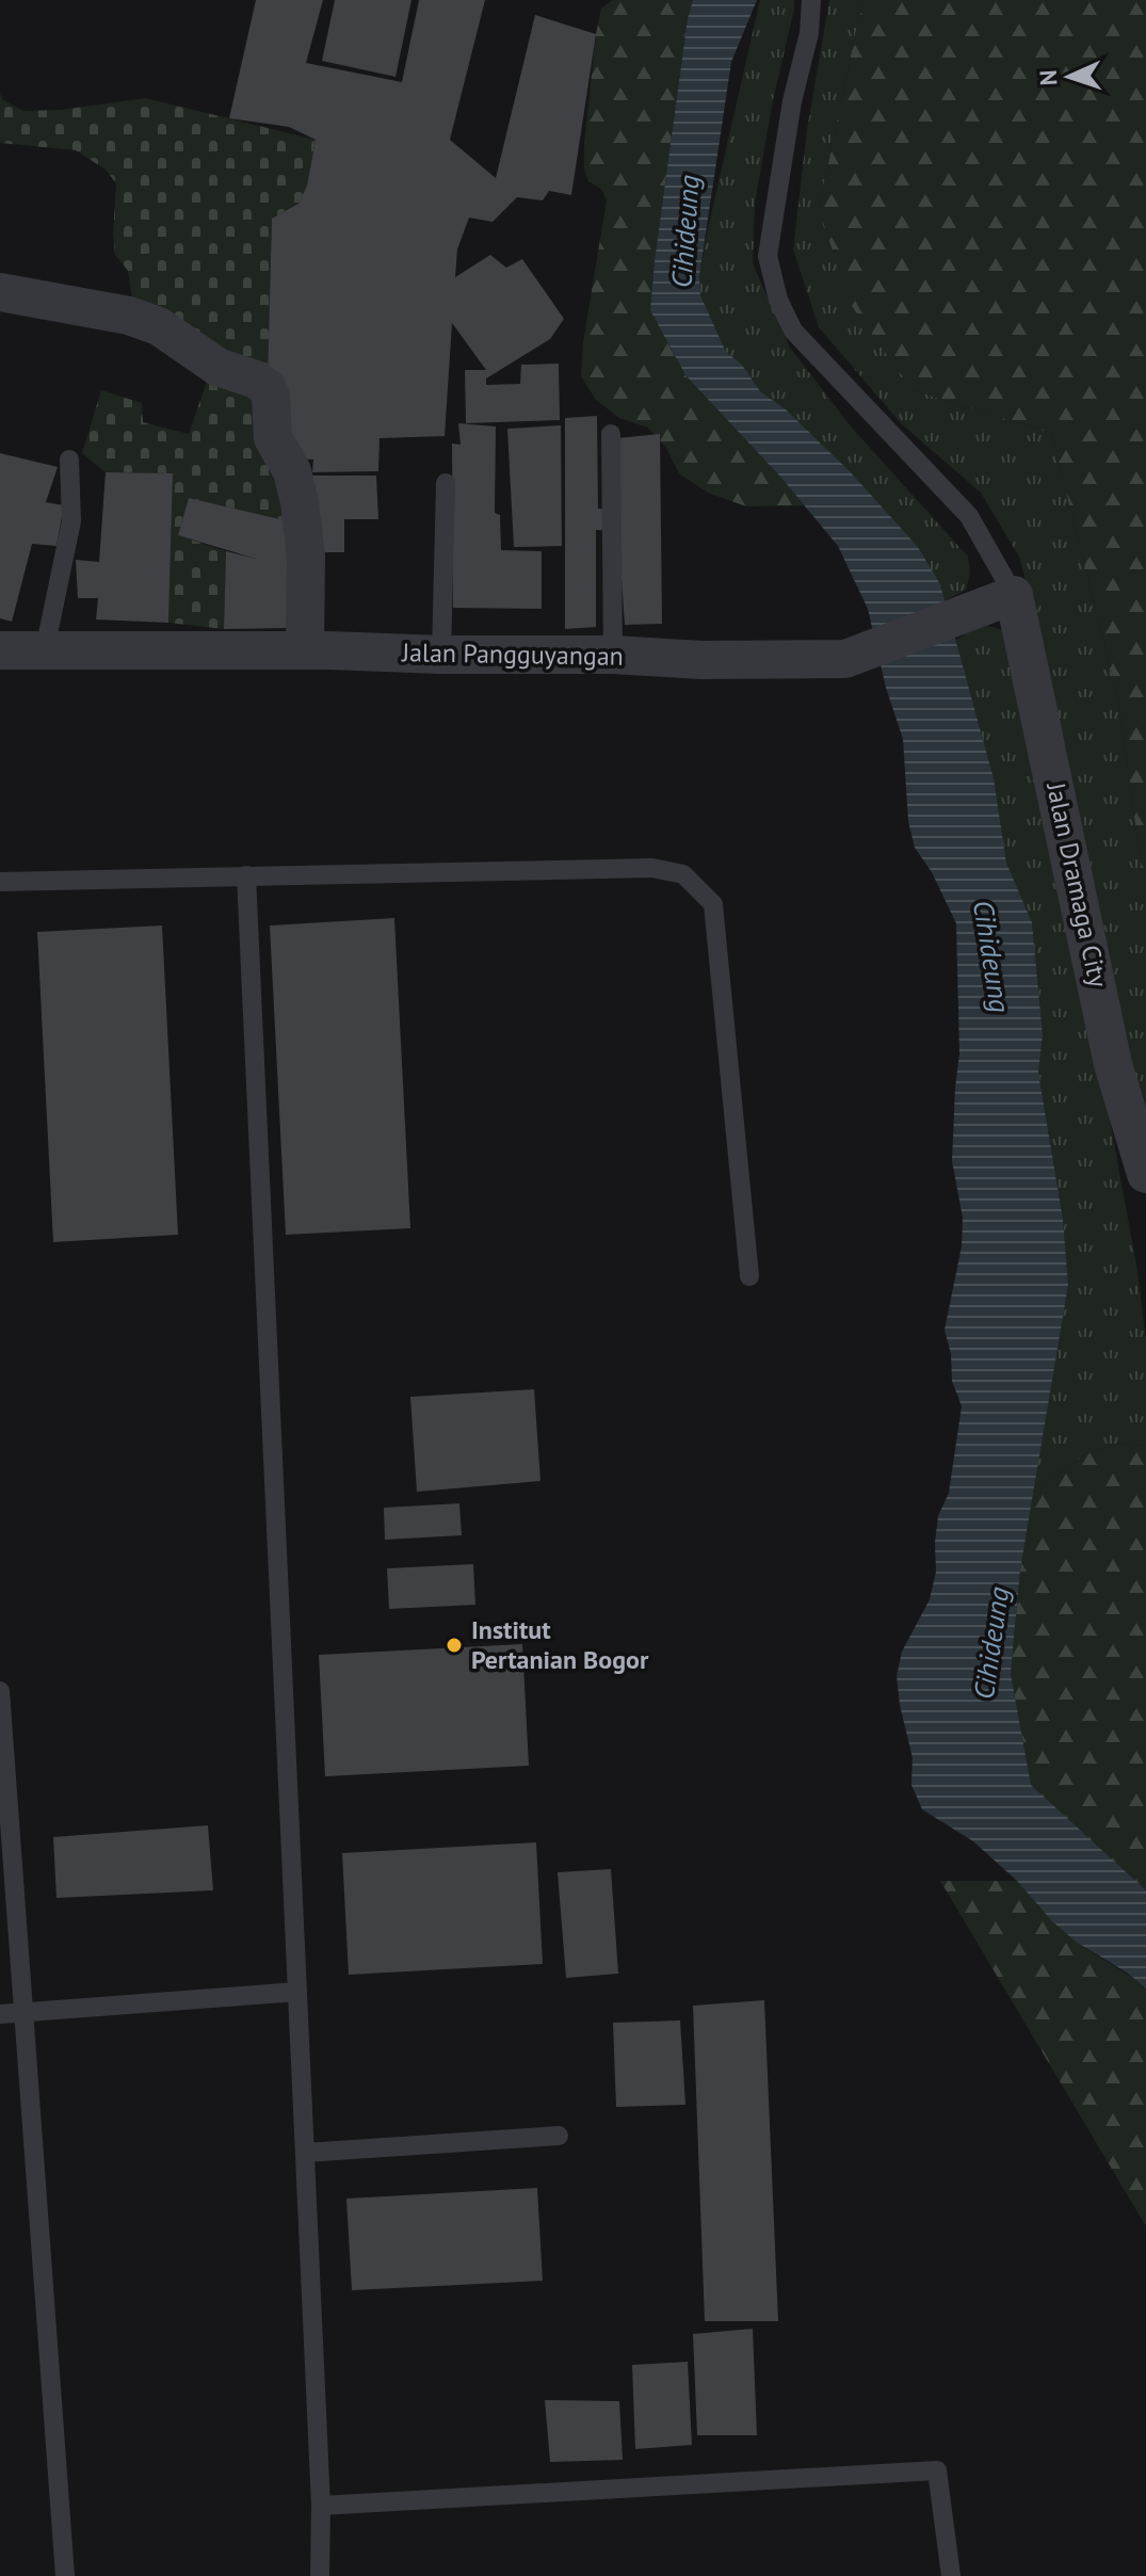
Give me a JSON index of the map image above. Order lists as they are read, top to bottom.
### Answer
{
  "streets": {
    "street": ["Jalan Pangguyangan", "Jalan Dramaga City"]
  },
  "crossings": [
    ["Jalan Pangguyangan", "Jalan Dramaga City"]
  ],
  "water": ["Cihideung"],
  "places": ["Institut Pertanian Bogor"],
  "north": "left"
}
